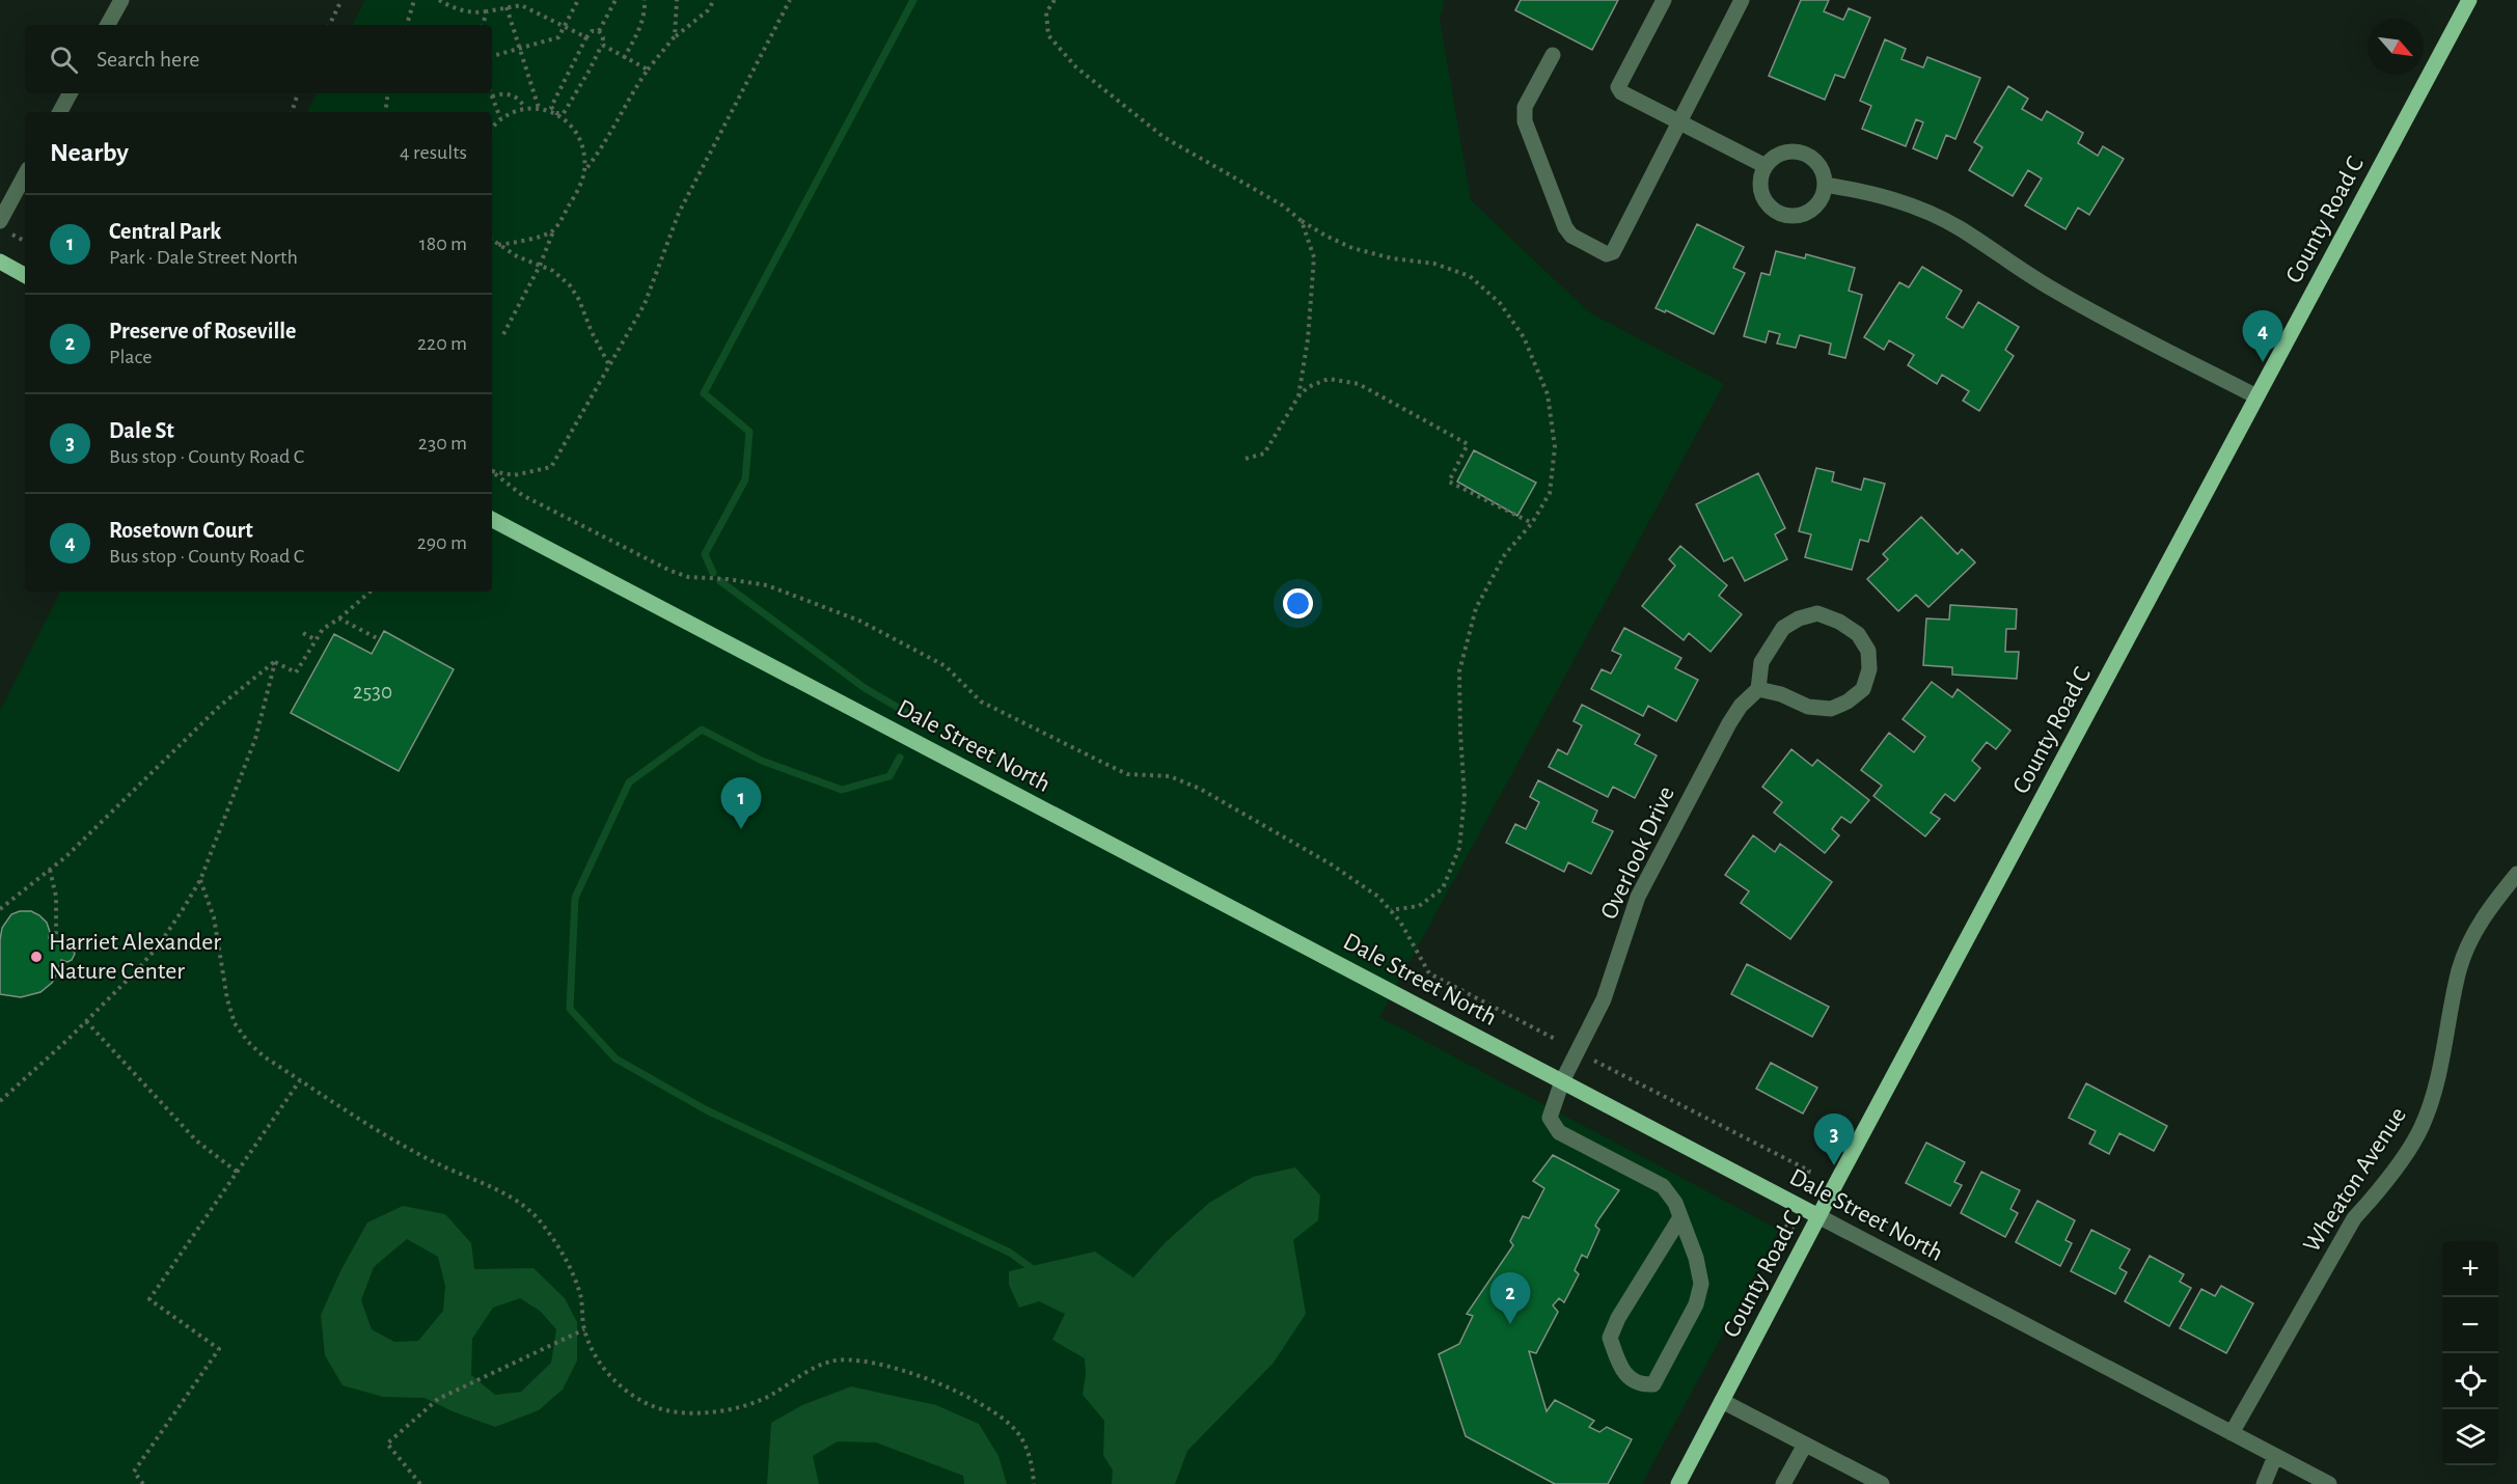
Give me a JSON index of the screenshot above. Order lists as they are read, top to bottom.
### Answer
{
  "streets": {
    "main road": ["County Road C", "Dale Street North"],
    "street": ["Overlook Drive", "Wheaton Avenue"]
  },
  "crossings": [
    ["County Road C", "Dale Street North"],
    ["Dale Street North", "Overlook Drive"],
    ["Dale Street North", "Wheaton Avenue"]
  ],
  "places": ["Harriet Alexander Nature Center"],
  "house_numbers": ["2530"],
  "north": "bottom right",
  "page": {
    "search": "Search here",
    "heading": ["Nearby", "4 results"],
    "list": [
      {
        "mark": "1",
        "name": "Central Park",
        "note": "Park · Dale Street North",
        "value": "180 m"
      },
      {
        "mark": "2",
        "name": "Preserve of Roseville",
        "note": "Place",
        "value": "220 m"
      },
      {
        "mark": "3",
        "name": "Dale St",
        "note": "Bus stop · County Road C",
        "value": "230 m"
      },
      {
        "mark": "4",
        "name": "Rosetown Court",
        "note": "Bus stop · County Road C",
        "value": "290 m"
      }
    ],
    "pins": [
      "4",
      "1",
      "3",
      "2"
    ],
    "map_buttons": ["+", "−"]
  }
}
